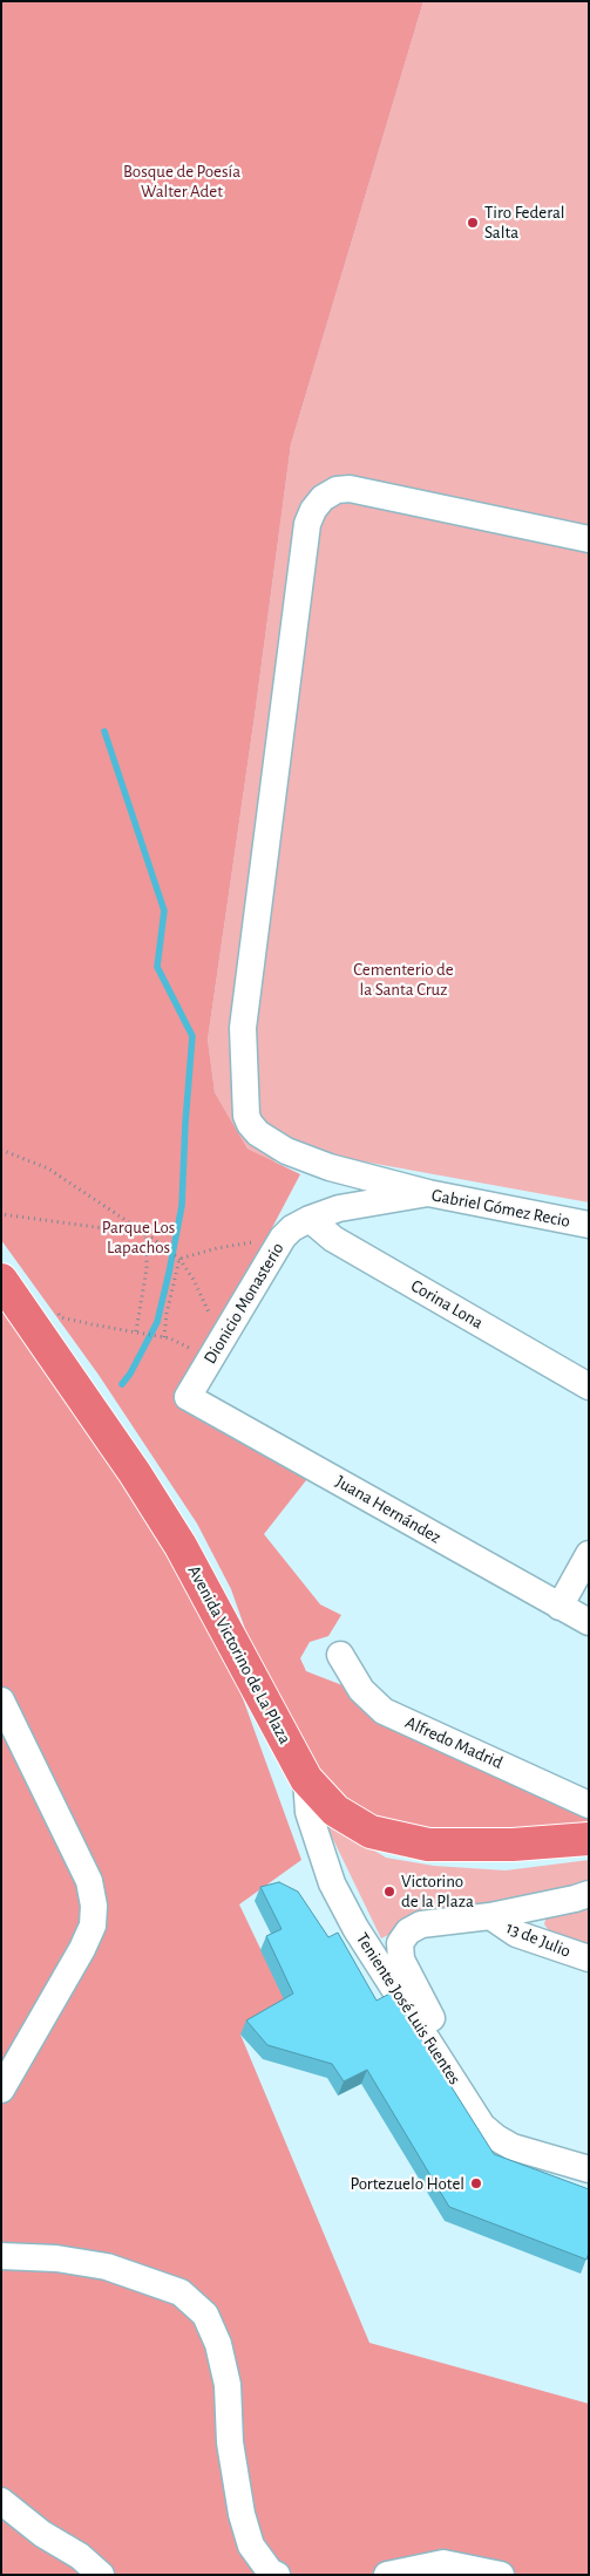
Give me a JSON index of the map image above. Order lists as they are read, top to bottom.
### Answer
{
  "streets": {
    "highway": ["Avenida Victorino de La Plaza"],
    "street": [
      "Gabriel Gómez Recio",
      "Dionicio Monasterio",
      "Corina Lona",
      "Juana Hernández",
      "Alfredo Madrid",
      "13 de Julio",
      "Teniente José Luis Fuentes"
    ]
  },
  "crossings": [
    ["Gabriel Gómez Recio", "Dionicio Monasterio"],
    ["Gabriel Gómez Recio", "Corina Lona"],
    ["Dionicio Monasterio", "Corina Lona"],
    ["Dionicio Monasterio", "Juana Hernández"],
    ["Avenida Victorino de La Plaza", "Teniente José Luis Fuentes"]
  ],
  "parks": ["Bosque de Poesía Walter Adet", "Cementerio de la Santa Cruz", "Parque Los Lapachos"],
  "places": ["Tiro Federal Salta", "Victorino de la Plaza", "Portezuelo Hotel"]
}
